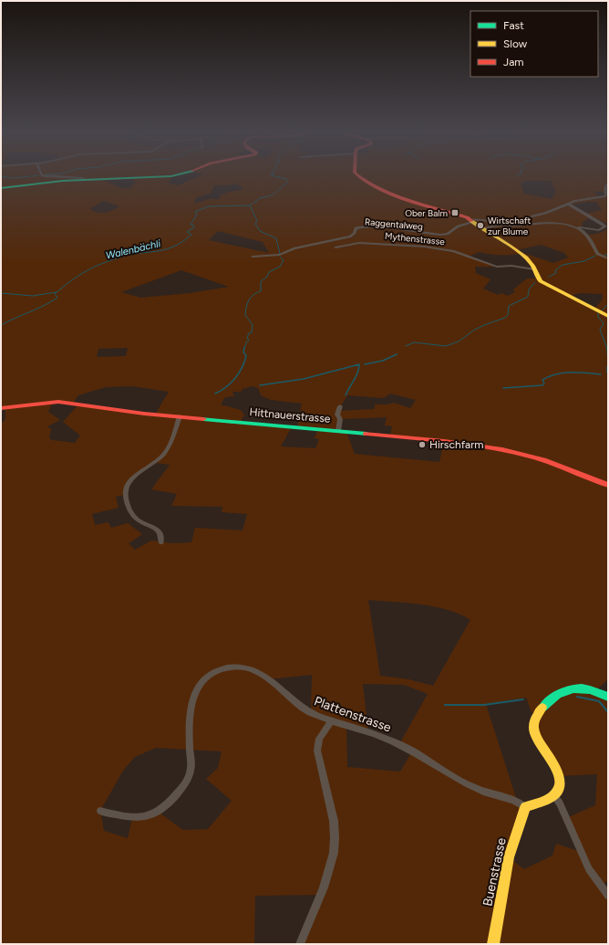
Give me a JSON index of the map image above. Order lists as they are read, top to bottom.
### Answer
{
  "streets": {
    "street": [
      "Raggentalweg",
      "Mythenstrasse",
      "Hittnauerstrasse",
      "Plattenstrasse",
      "Buenstrasse"
    ]
  },
  "crossings": [
    ["Plattenstrasse", "Buenstrasse"]
  ],
  "water": ["Walenbächli"],
  "places": {
    "transit": ["Ober Balm"],
    "other": ["Wirtschaft zur Blume", "Hirschfarm"]
  },
  "legend": ["Fast", "Slow", "Jam"]
}
